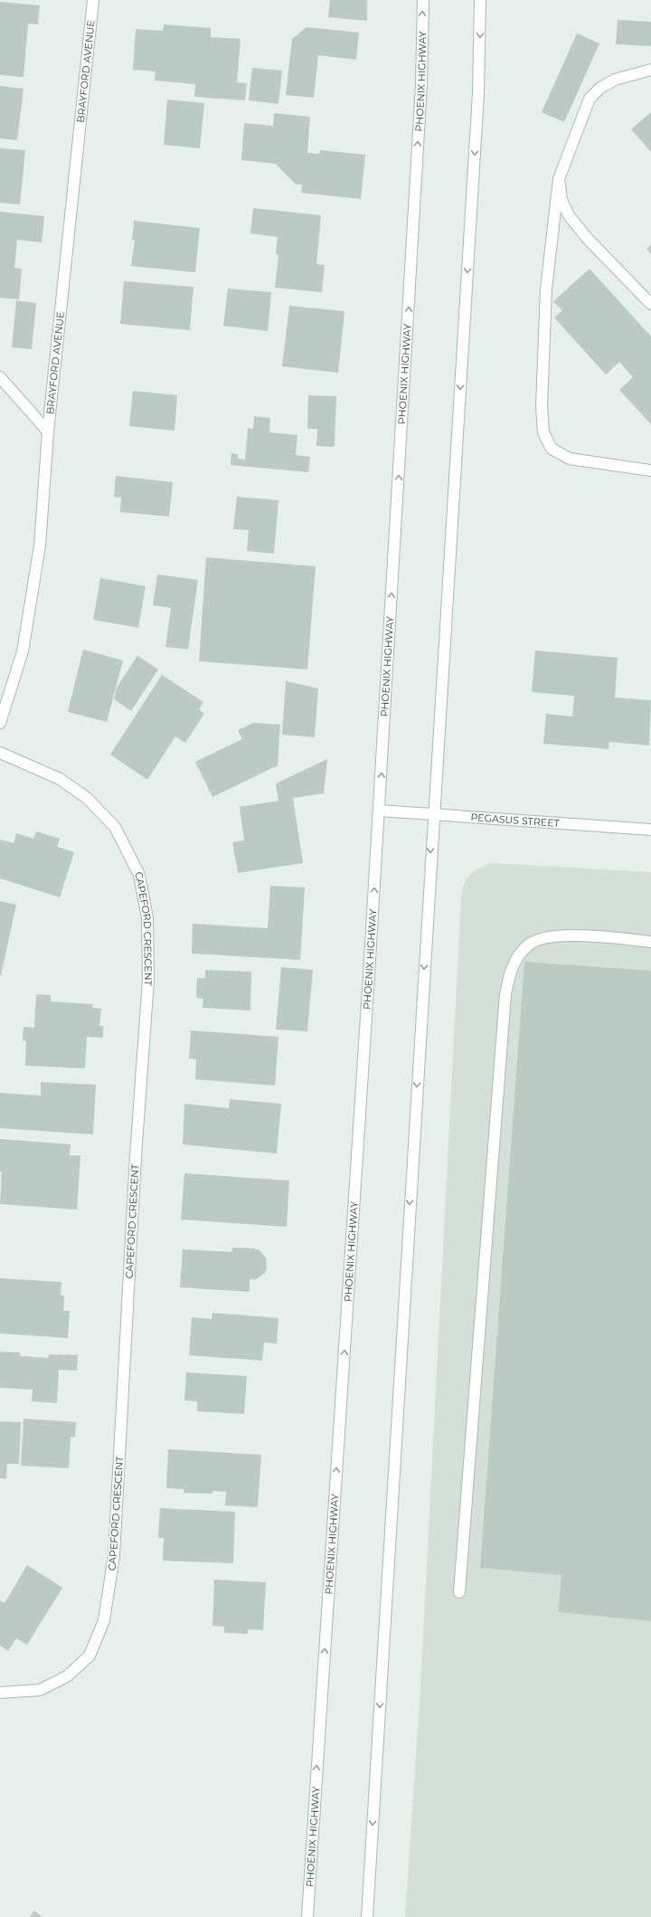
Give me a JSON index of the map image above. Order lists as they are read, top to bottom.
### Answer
{
  "streets": {
    "main road": [
      "BRAYFORD AVENUE",
      "PHOENIX HIGHWAY",
      "PEGASUS STREET",
      "CAPEFORD CRESCENT"
    ]
  },
  "crossings": [
    ["PHOENIX HIGHWAY", "PEGASUS STREET"]
  ]
}
